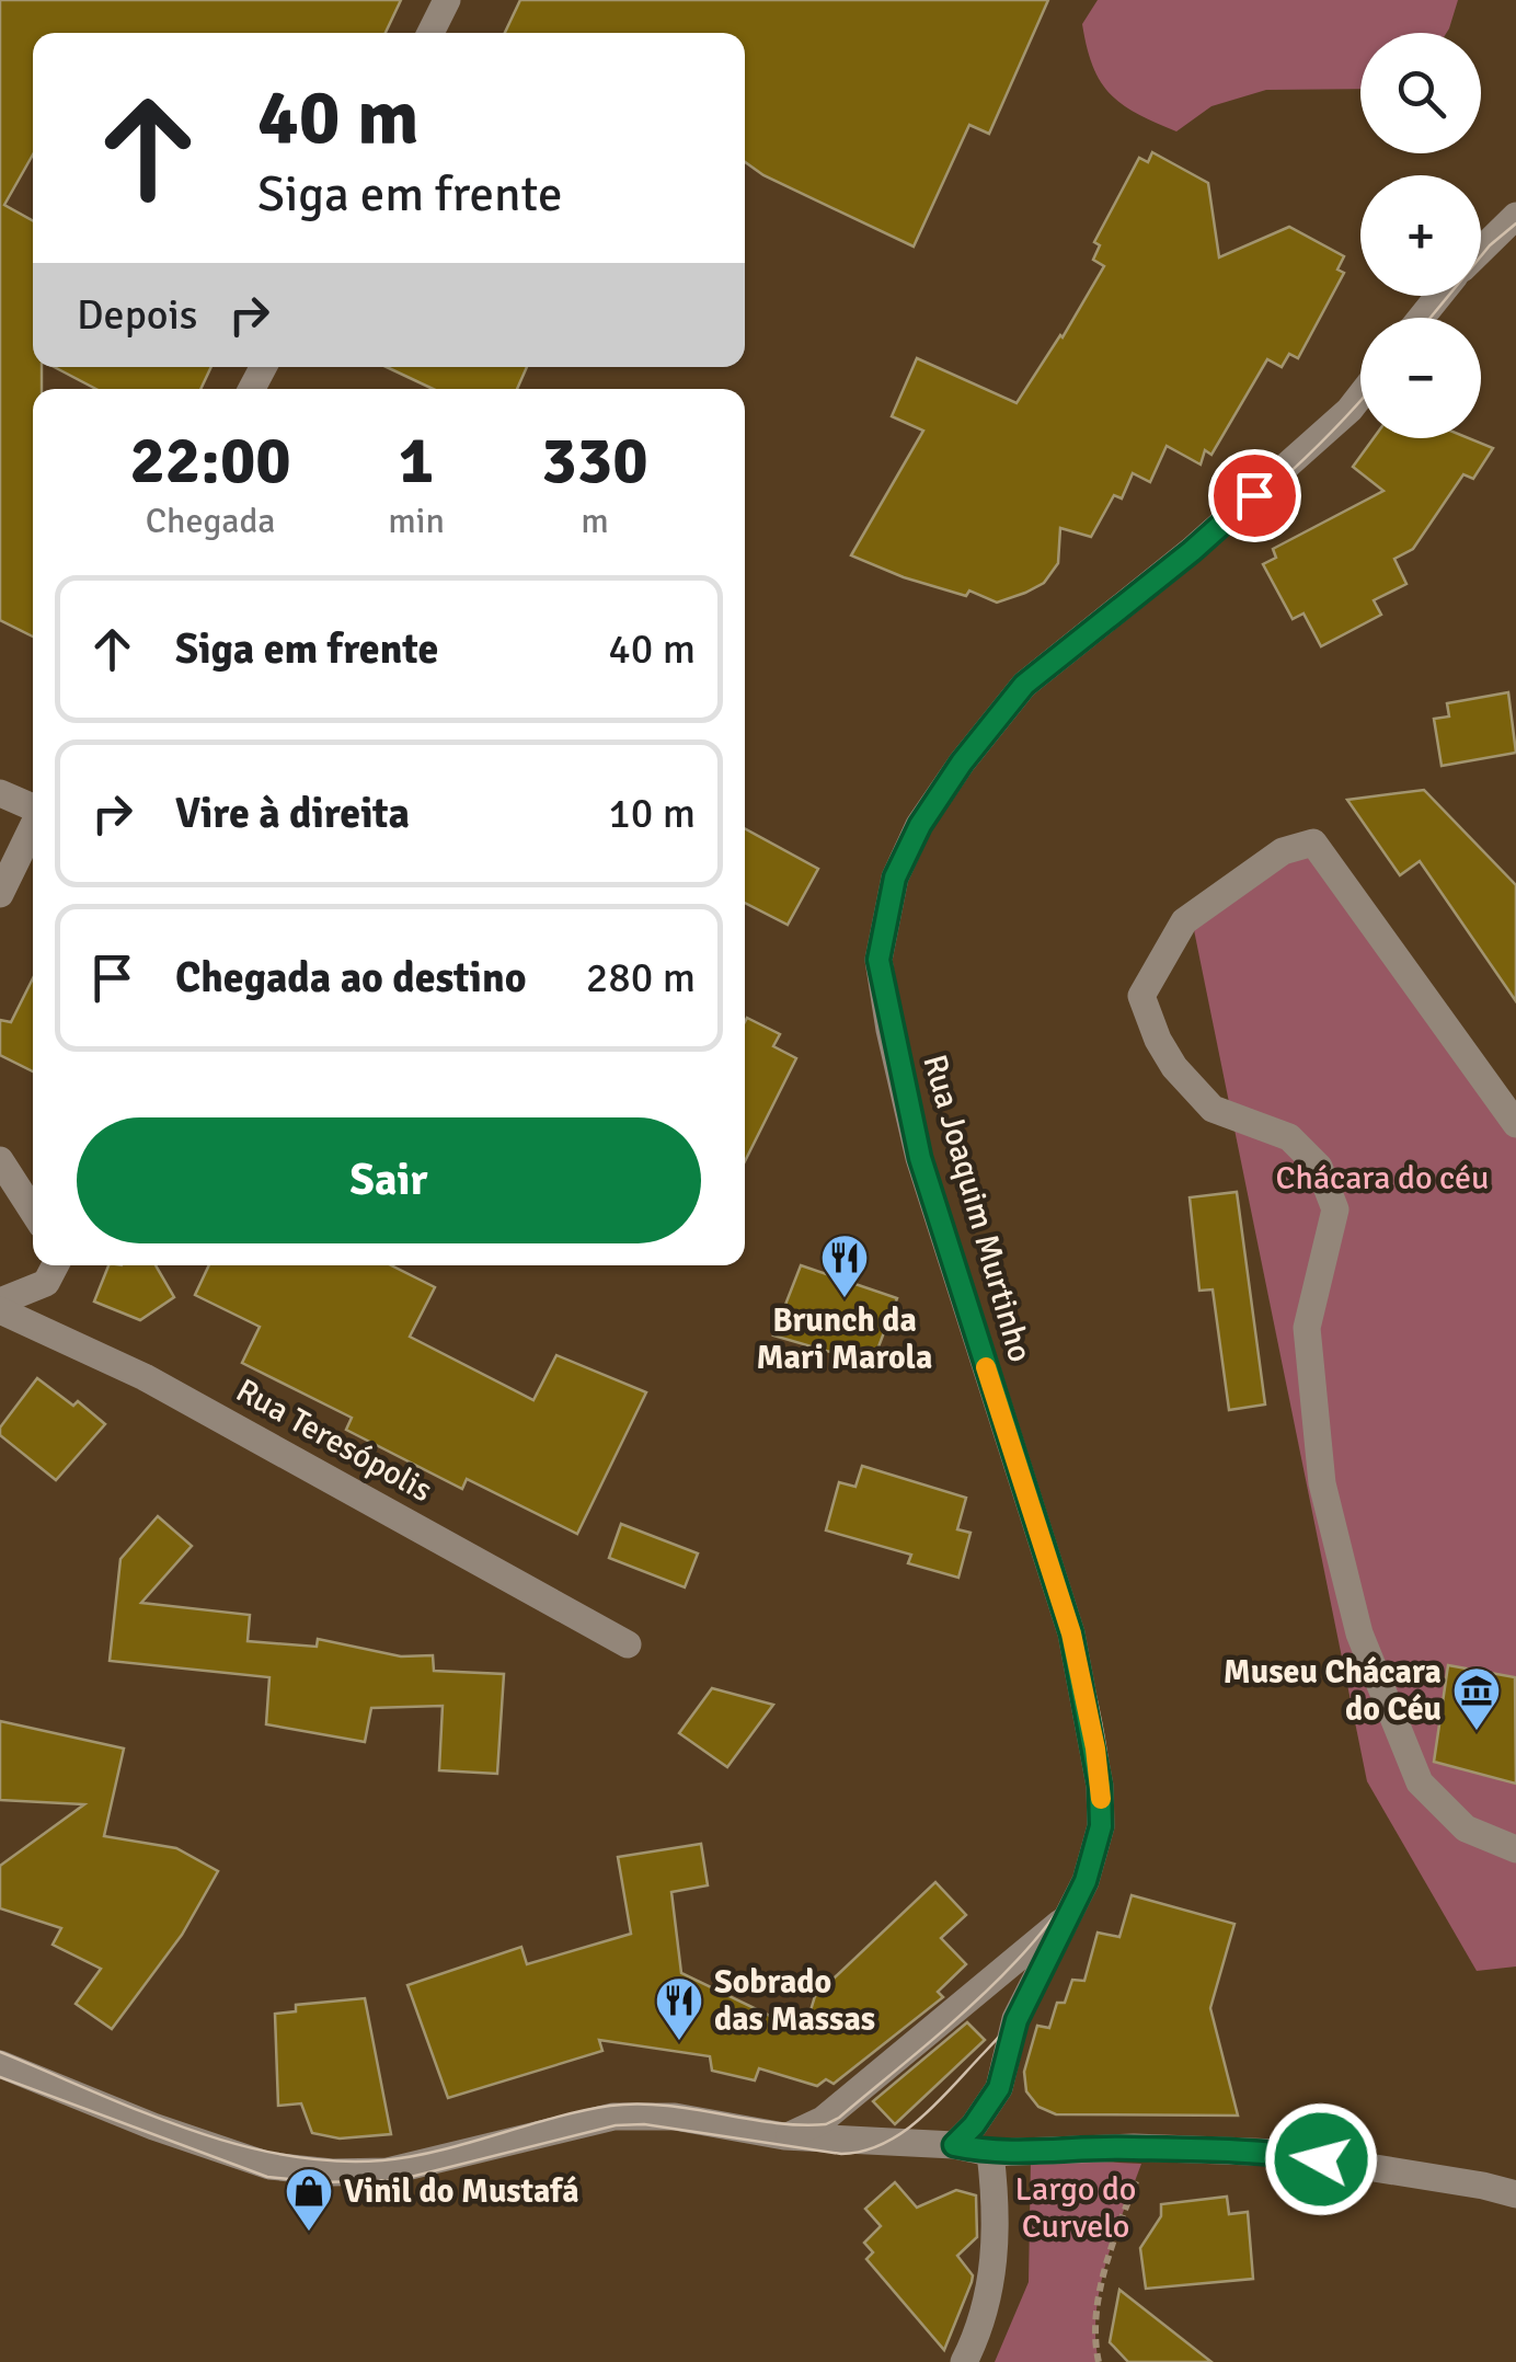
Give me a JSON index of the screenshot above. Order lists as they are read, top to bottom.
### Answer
{
  "streets": {
    "street": ["Rua Joaquim Murtinho", "Rua Teresópolis"]
  },
  "parks": ["Chácara do céu", "Largo do Curvelo"],
  "places": {
    "restaurant": ["Brunch da Mari Marola", "Sobrado das Massas"],
    "museum": ["Museu Chácara do Céu"],
    "shop": ["Vinil do Mustafá"]
  },
  "page": {
    "map_buttons": ["+", "−"],
    "turn": ["40 m", "Siga em frente"],
    "then": "Depois",
    "eta": [
      "22:00",
      "Chegada",
      "1",
      "min",
      "330",
      "m"
    ],
    "list": [
      {
        "name": "Siga em frente",
        "value": "40 m"
      },
      {
        "name": "Vire à direita",
        "value": "10 m"
      },
      {
        "name": "Chegada ao destino",
        "value": "280 m"
      }
    ],
    "buttons": "Sair"
  }
}
